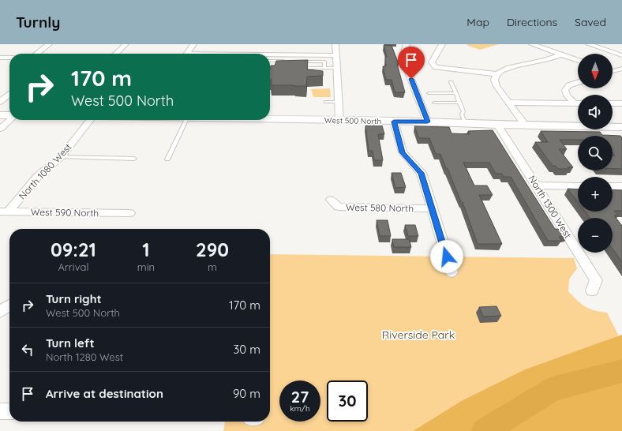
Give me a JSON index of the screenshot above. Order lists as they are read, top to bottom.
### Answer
{
  "streets": {
    "street": [
      "West 500 North",
      "North 1080 West",
      "North 1300 West",
      "West 580 North",
      "West 590 North"
    ]
  },
  "crossings": [
    ["West 500 North", "North 1300 West"],
    ["North 1080 West", "West 590 North"]
  ],
  "parks": ["Riverside Park"],
  "north": "bottom",
  "page": {
    "header": "Turnly",
    "nav": ["Map", "Directions", "Saved"],
    "map_buttons": ["+", "−"],
    "turn": ["170 m", "West 500 North"],
    "eta": [
      "09:21",
      "Arrival",
      "1",
      "min",
      "290",
      "m"
    ],
    "list": [
      {
        "name": "Turn right",
        "note": "West 500 North",
        "value": "170 m"
      },
      {
        "name": "Turn left",
        "note": "North 1280 West",
        "value": "30 m"
      },
      {
        "name": "Arrive at destination",
        "value": "90 m"
      }
    ],
    "speed": "27 km/h",
    "limit": "30"
  }
}
